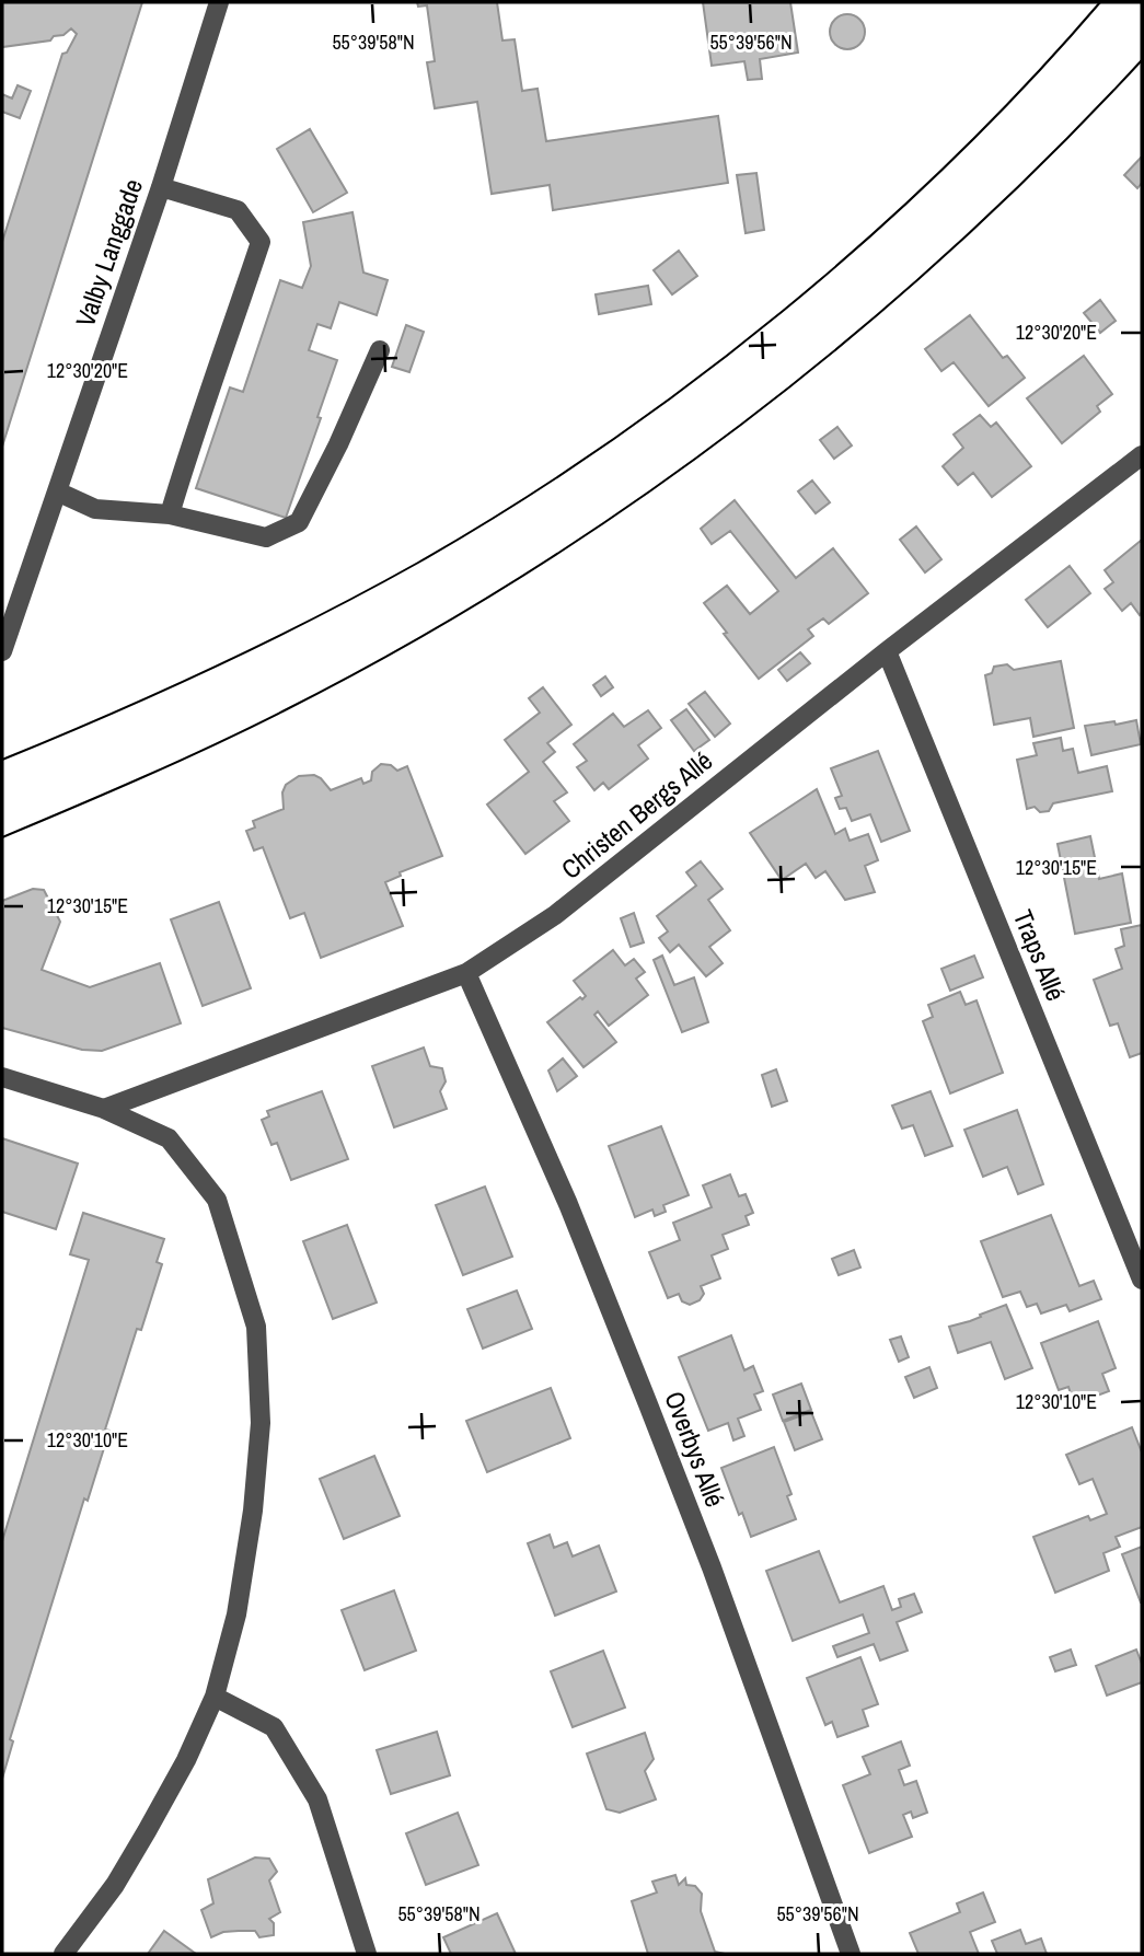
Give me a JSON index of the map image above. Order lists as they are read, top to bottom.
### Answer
{
  "streets": {
    "street": [
      "Valby Langgade",
      "Christen Bergs Allé",
      "Traps Allé",
      "Overbys Allé"
    ]
  },
  "crossings": [
    ["Christen Bergs Allé", "Traps Allé"],
    ["Christen Bergs Allé", "Overbys Allé"]
  ],
  "coordinates": [
    "55°39'58\"N",
    "55°39'56\"N",
    "12°30'20\"E",
    "12°30'15\"E",
    "12°30'10\"E"
  ]
}
